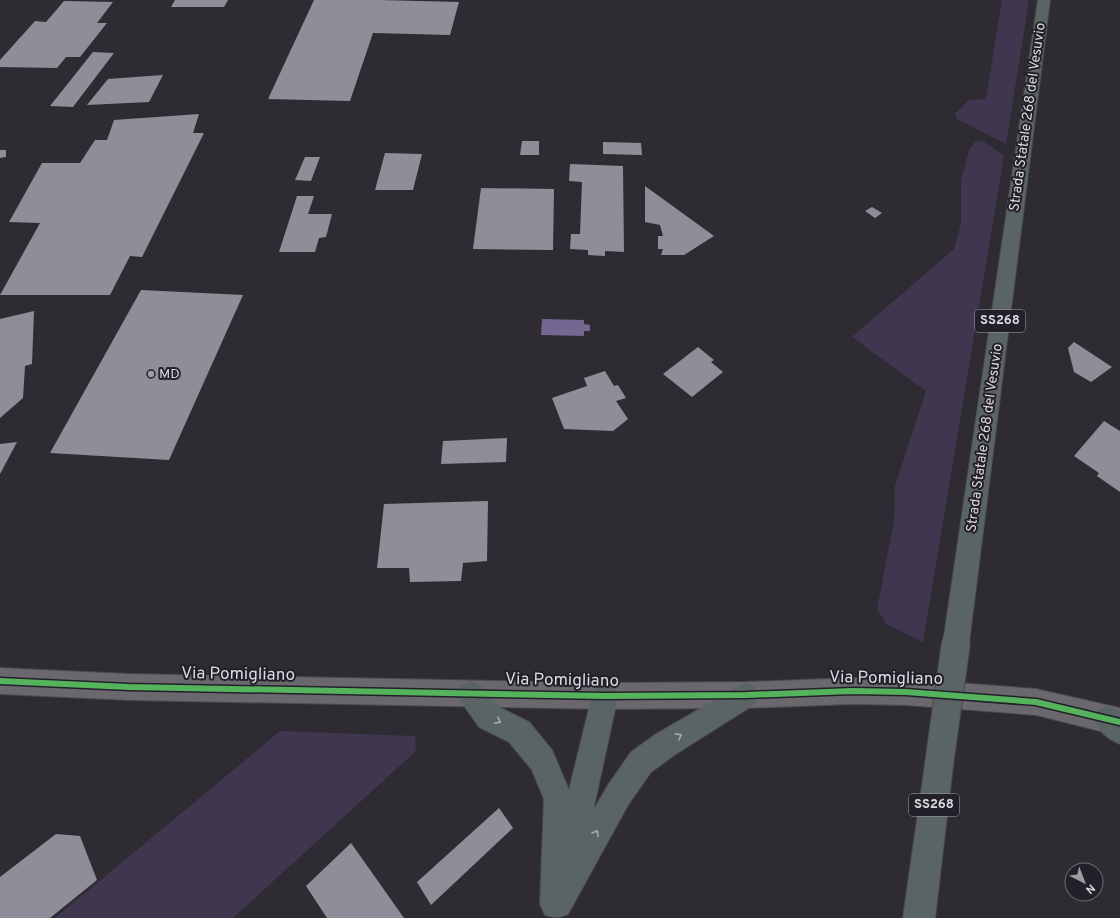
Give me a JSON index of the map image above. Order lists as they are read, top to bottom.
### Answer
{
  "streets": {
    "highway": ["Strada Statale 268 del Vesuvio", "SS268"],
    "street": ["Via Pomigliano"]
  },
  "crossings": [
    ["Strada Statale 268 del Vesuvio", "SS268"]
  ],
  "places": ["MD"],
  "north": "bottom right"
}
